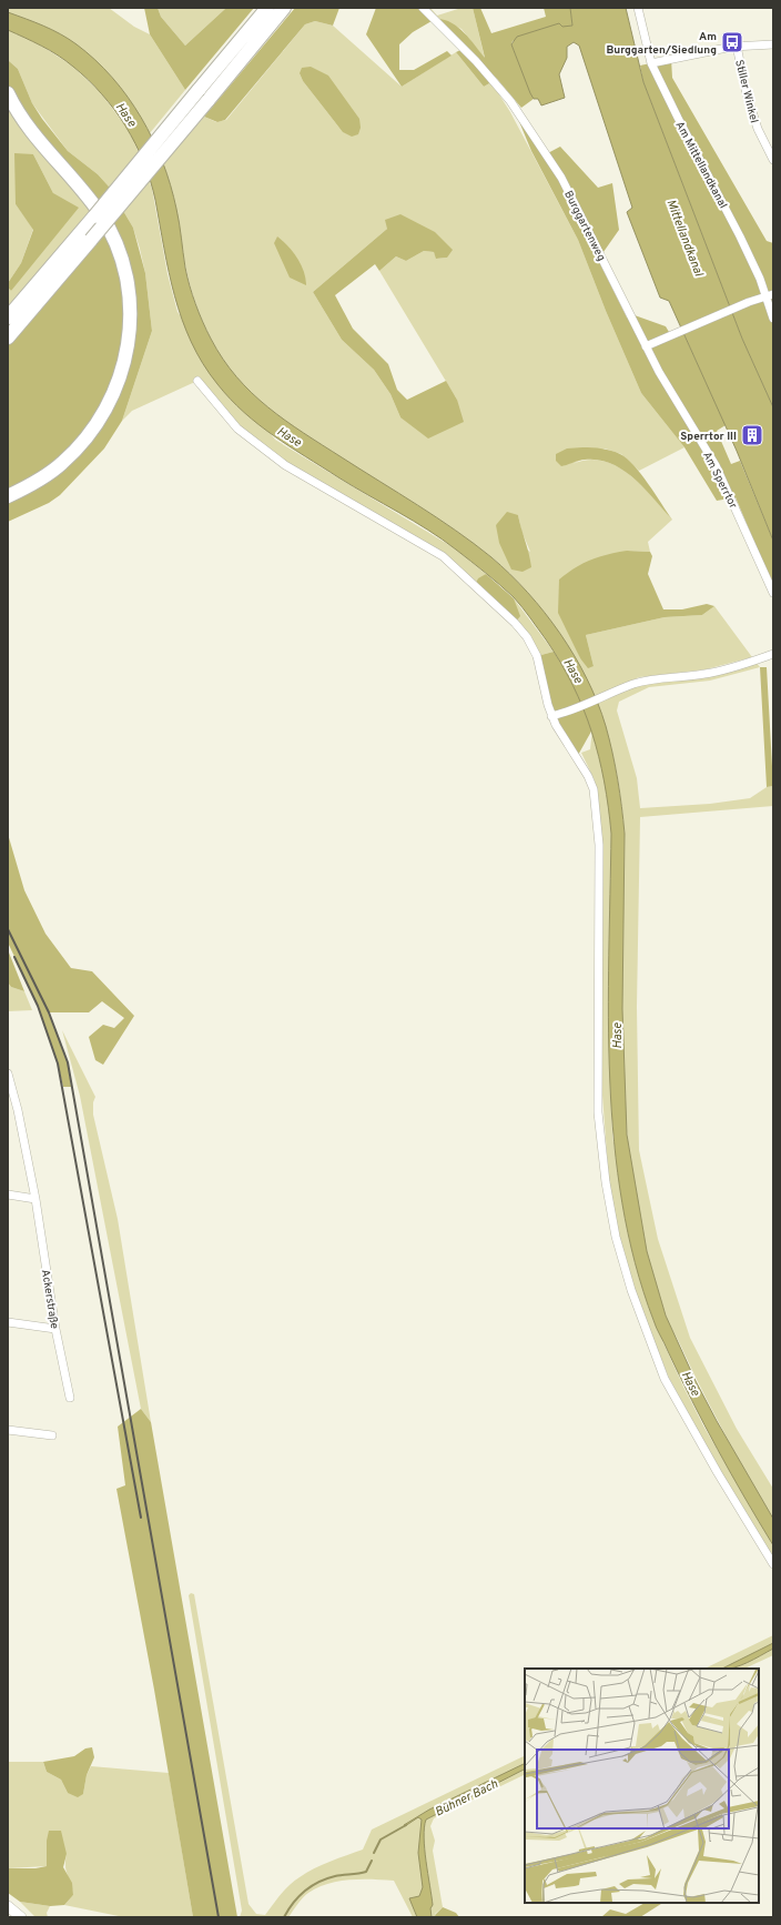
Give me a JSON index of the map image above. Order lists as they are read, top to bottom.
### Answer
{
  "streets": {
    "street": [
      "Stiller Winkel",
      "Am Mittellandkanal",
      "Burggartenweg",
      "Am Sperrtor",
      "Ackerstraße"
    ]
  },
  "crossings": [
    ["Burggartenweg", "Am Sperrtor"]
  ],
  "water": ["Hase", "Mittellandkanal", "Bühner Bach"],
  "places": {
    "bus stop": ["Am Burggarten/Siedlung"],
    "building": ["Sperrtor III"]
  }
}
